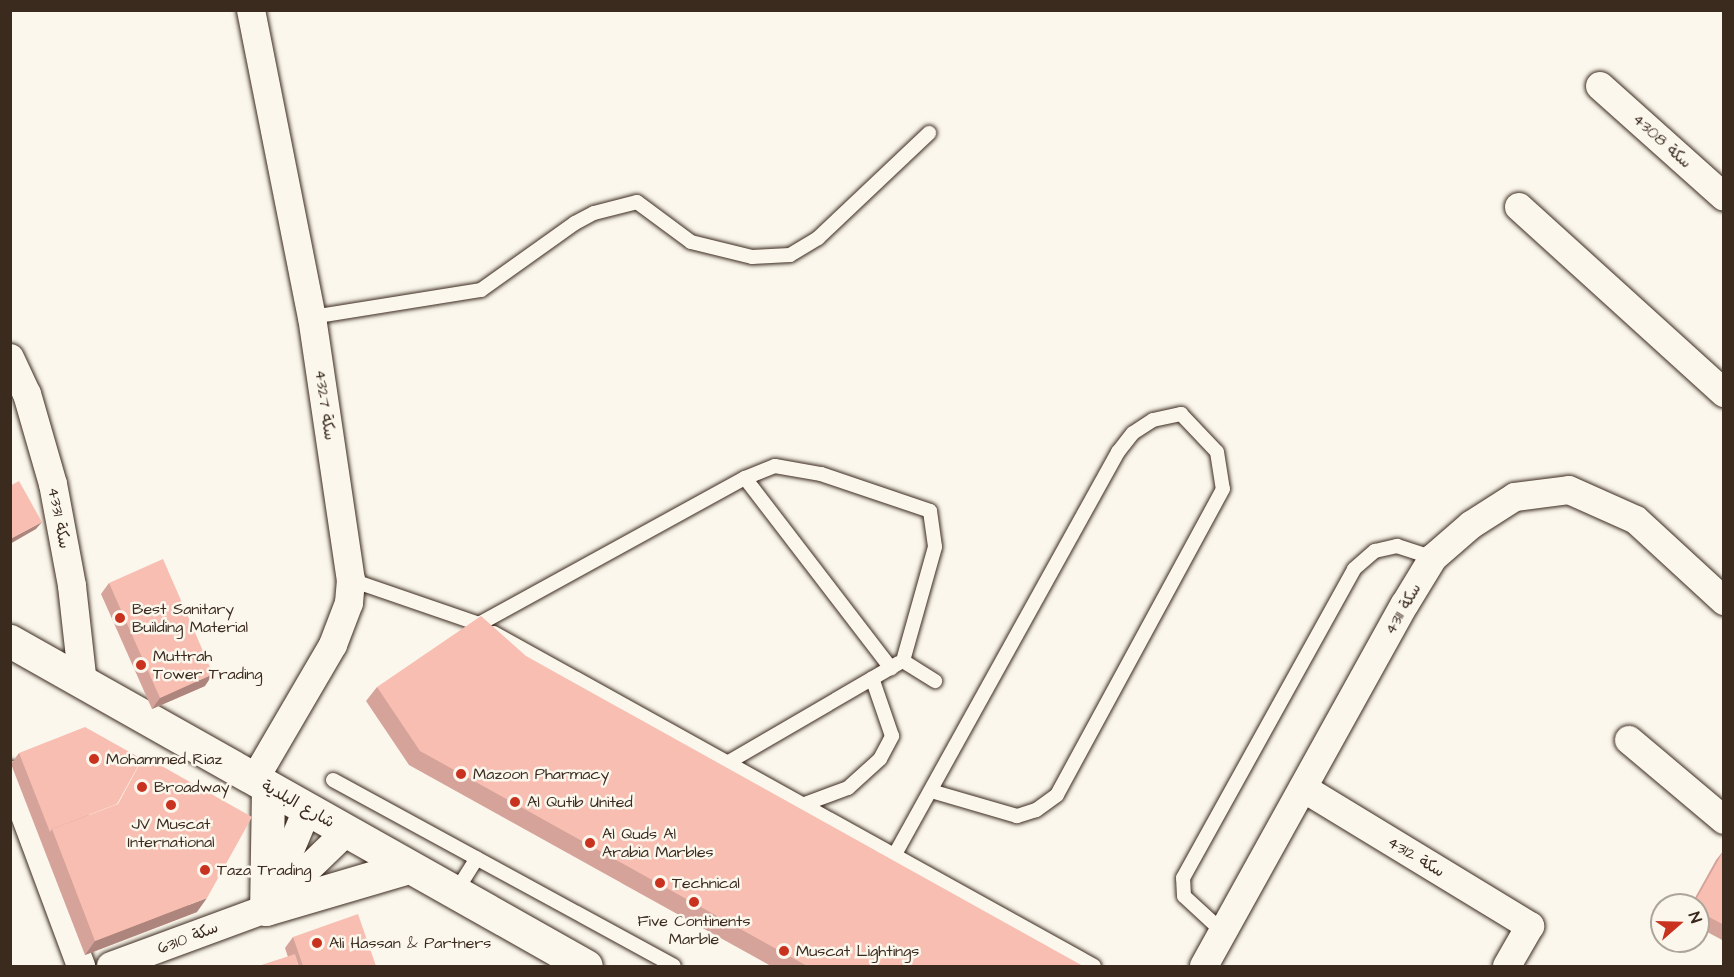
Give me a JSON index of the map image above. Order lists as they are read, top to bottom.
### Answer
{
  "streets": {
    "street": [
      "سكة 4308",
      "سكة 4327",
      "سكة 4331",
      "سكة 4311",
      "شارع البلدية",
      "سكة 4312",
      "سكة 6310"
    ]
  },
  "crossings": [
    ["سكة 4327", "شارع البلدية"],
    ["سكة 4331", "شارع البلدية"],
    ["سكة 4311", "سكة 4312"]
  ],
  "places": [
    "Best Sanitary Building Material",
    "Muttrah Tower Trading",
    "Mohammed Riaz",
    "Mazoon Pharmacy",
    "Broadway",
    "Al Qutib United",
    "JV Muscat International",
    "Al Quds Al Arabia Marbles",
    "Taza Trading",
    "Technical",
    "Five Continents Marble",
    "Ali Hassan & Partners",
    "Muscat Lightings"
  ],
  "north": "right"
}
